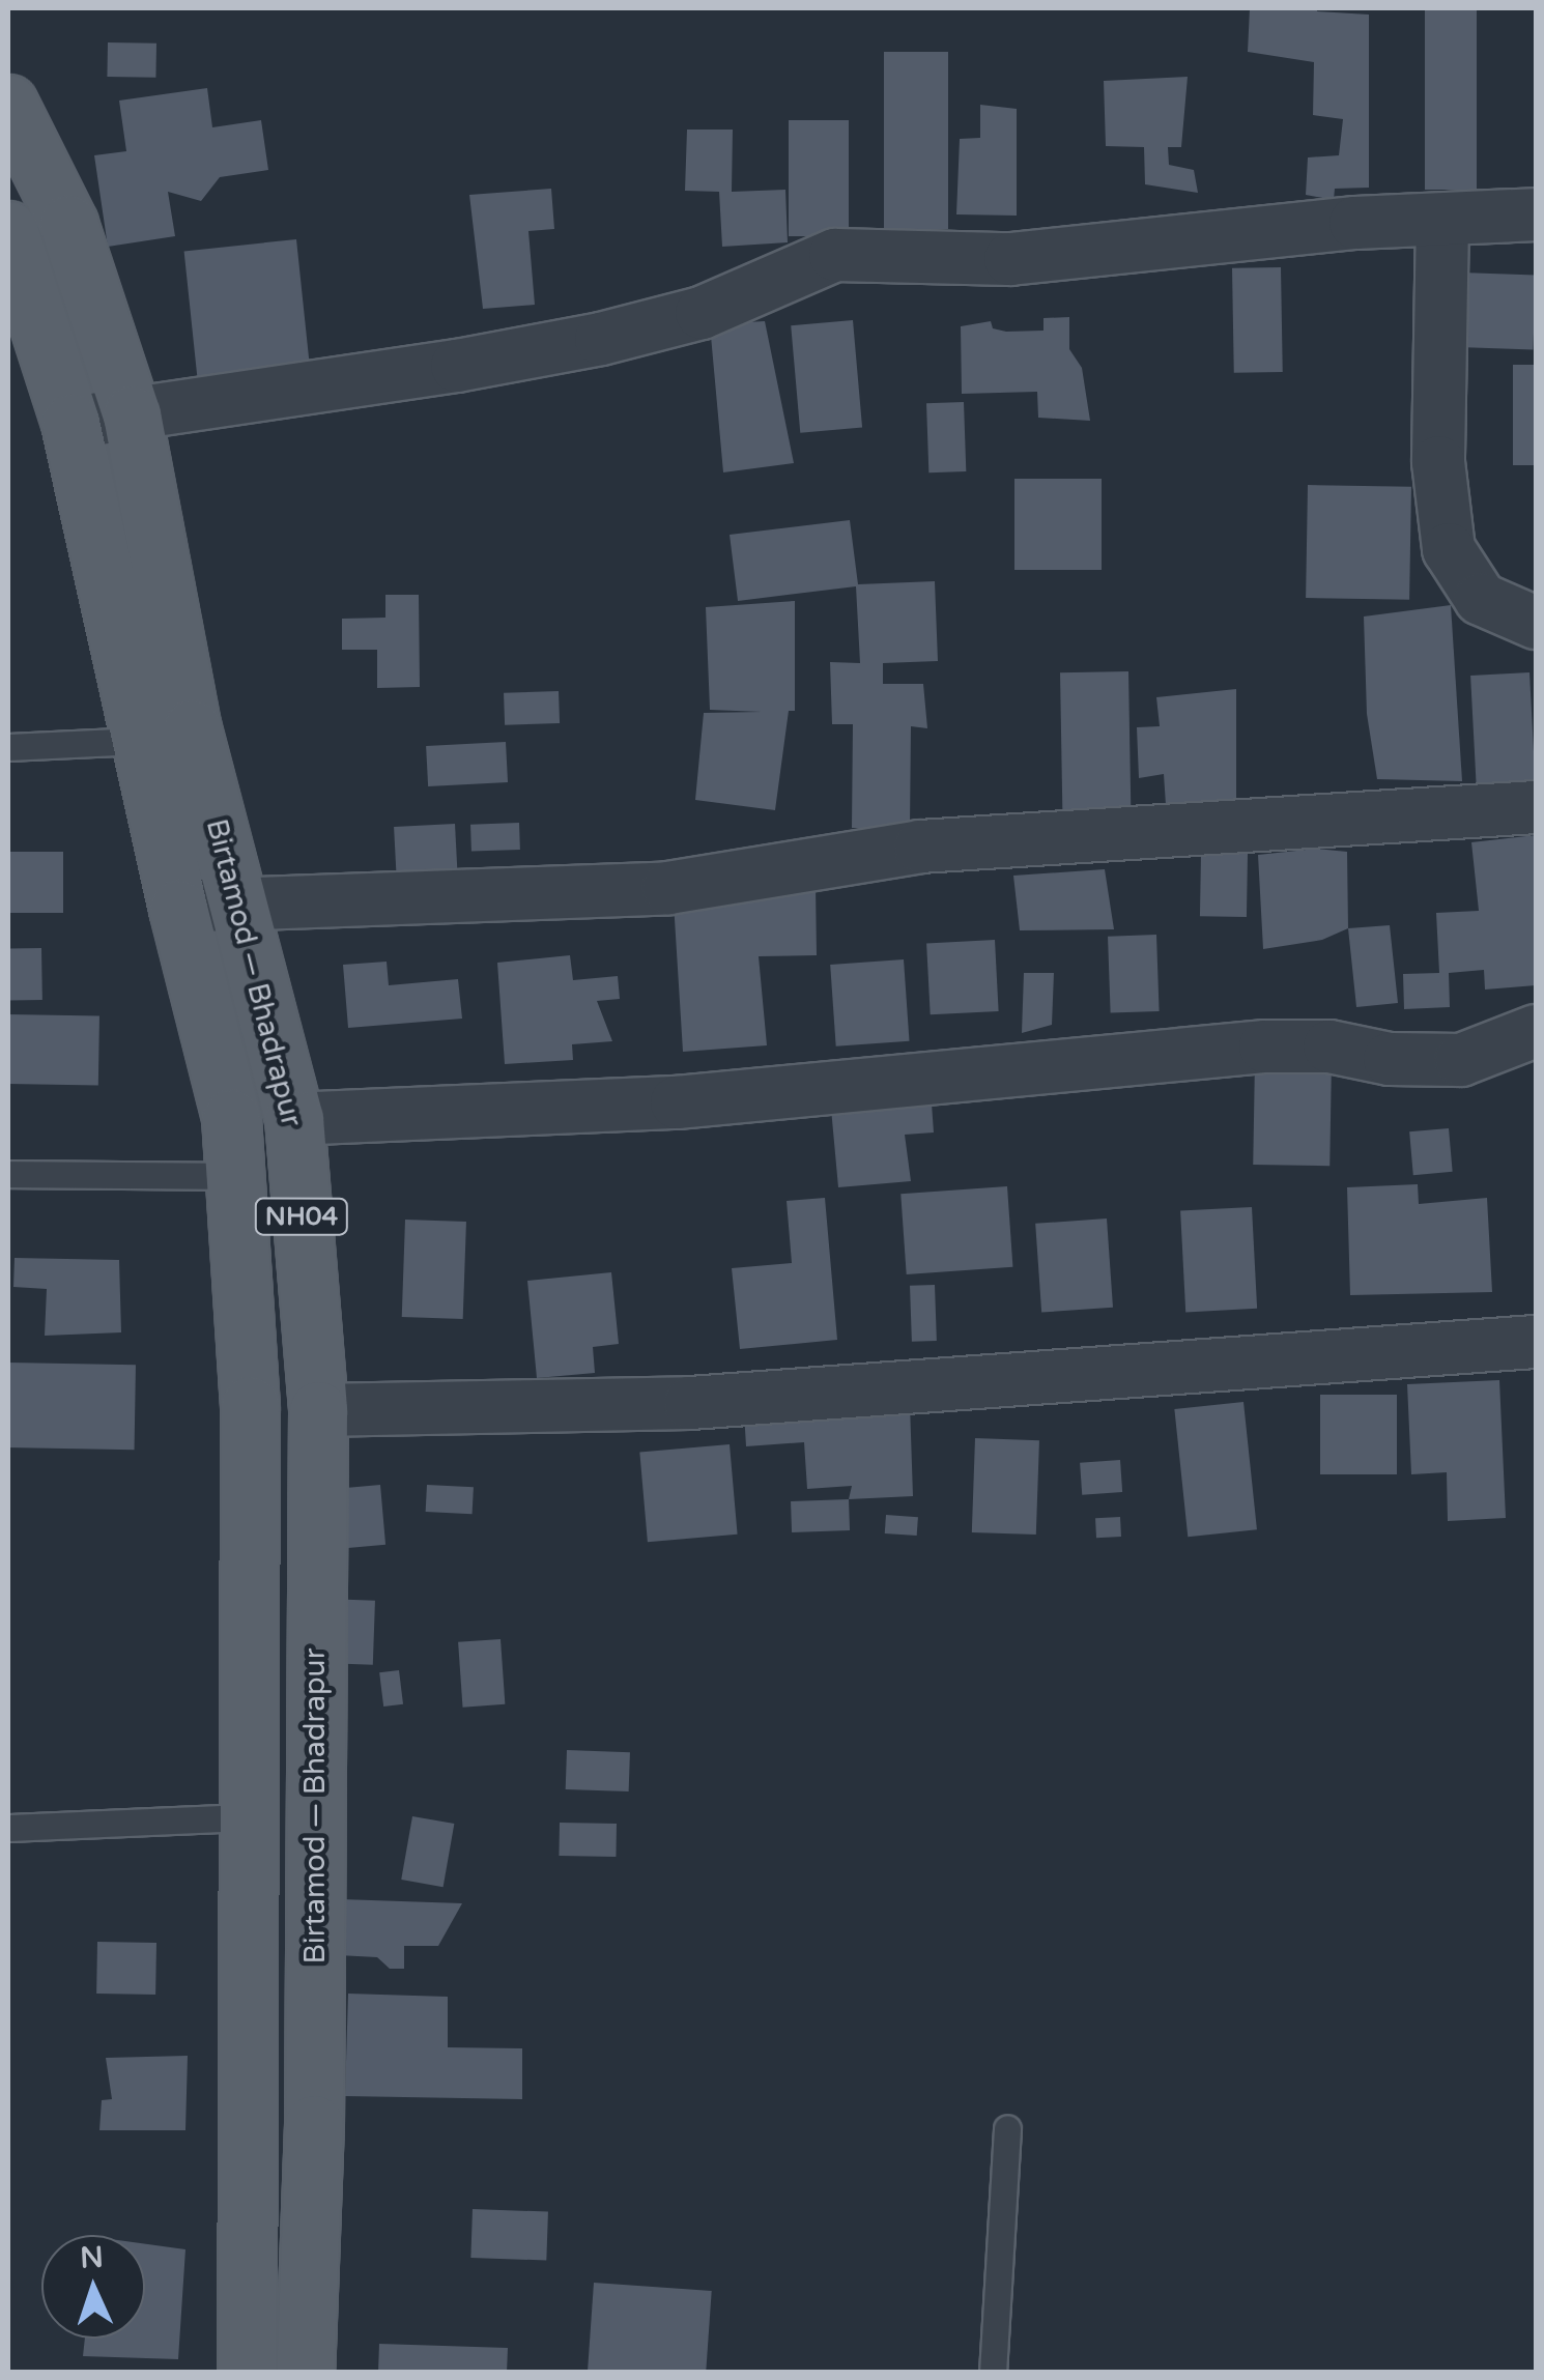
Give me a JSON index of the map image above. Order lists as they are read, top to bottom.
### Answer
{
  "streets": {
    "main road": ["Birtamod — Bhadrapur", "NH04"]
  },
  "north": "top"
}
